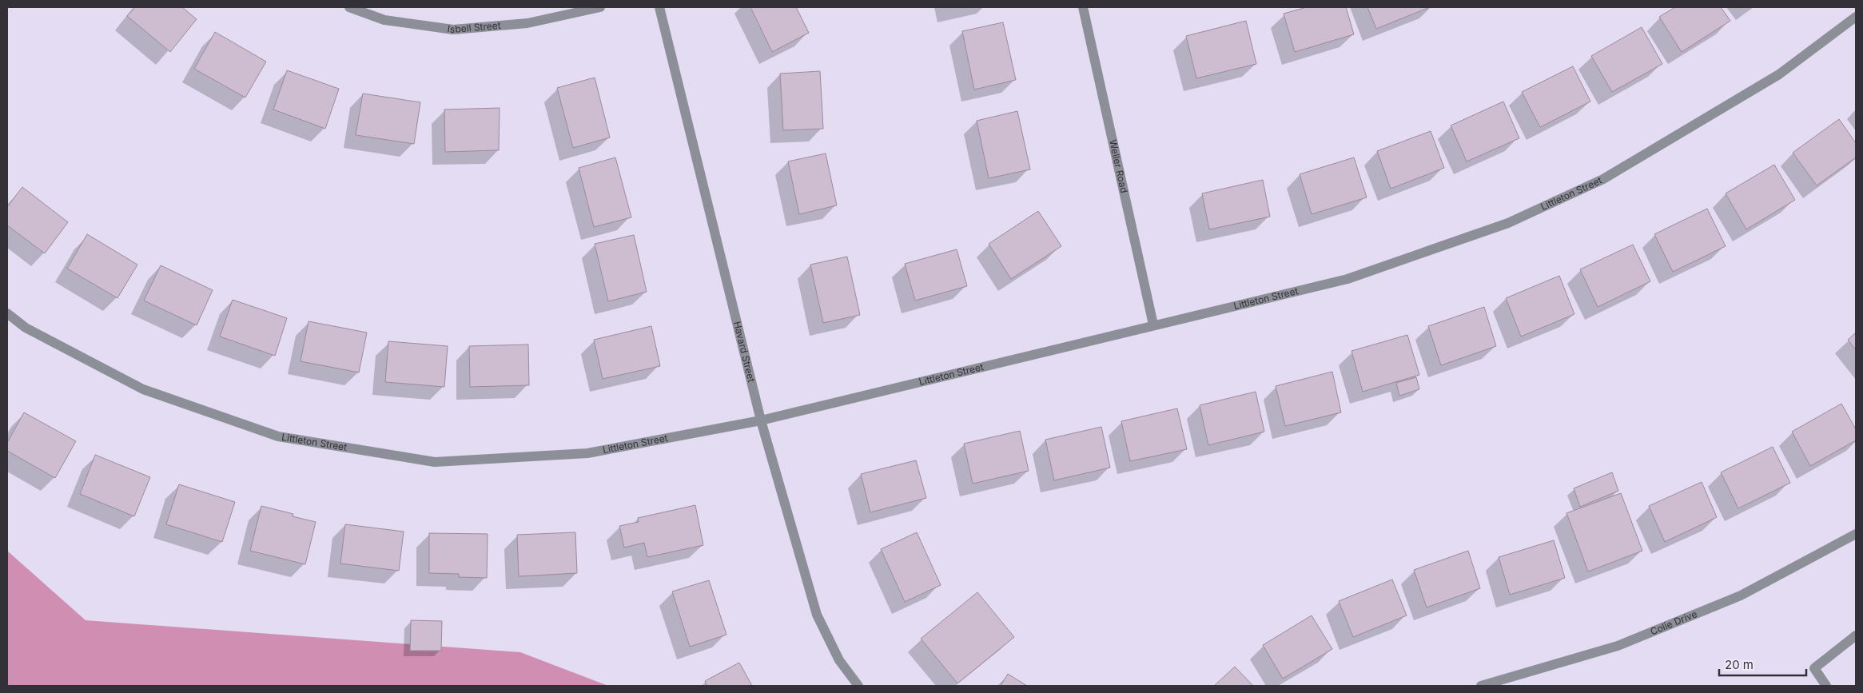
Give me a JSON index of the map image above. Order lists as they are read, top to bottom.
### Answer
{
  "streets": {
    "street": [
      "Isbell Street",
      "Weller Road",
      "Littleton Street",
      "Havard Street",
      "Colie Drive"
    ]
  },
  "crossings": [
    ["Weller Road", "Littleton Street"],
    ["Littleton Street", "Havard Street"]
  ],
  "scale_bar": "20 m"
}
